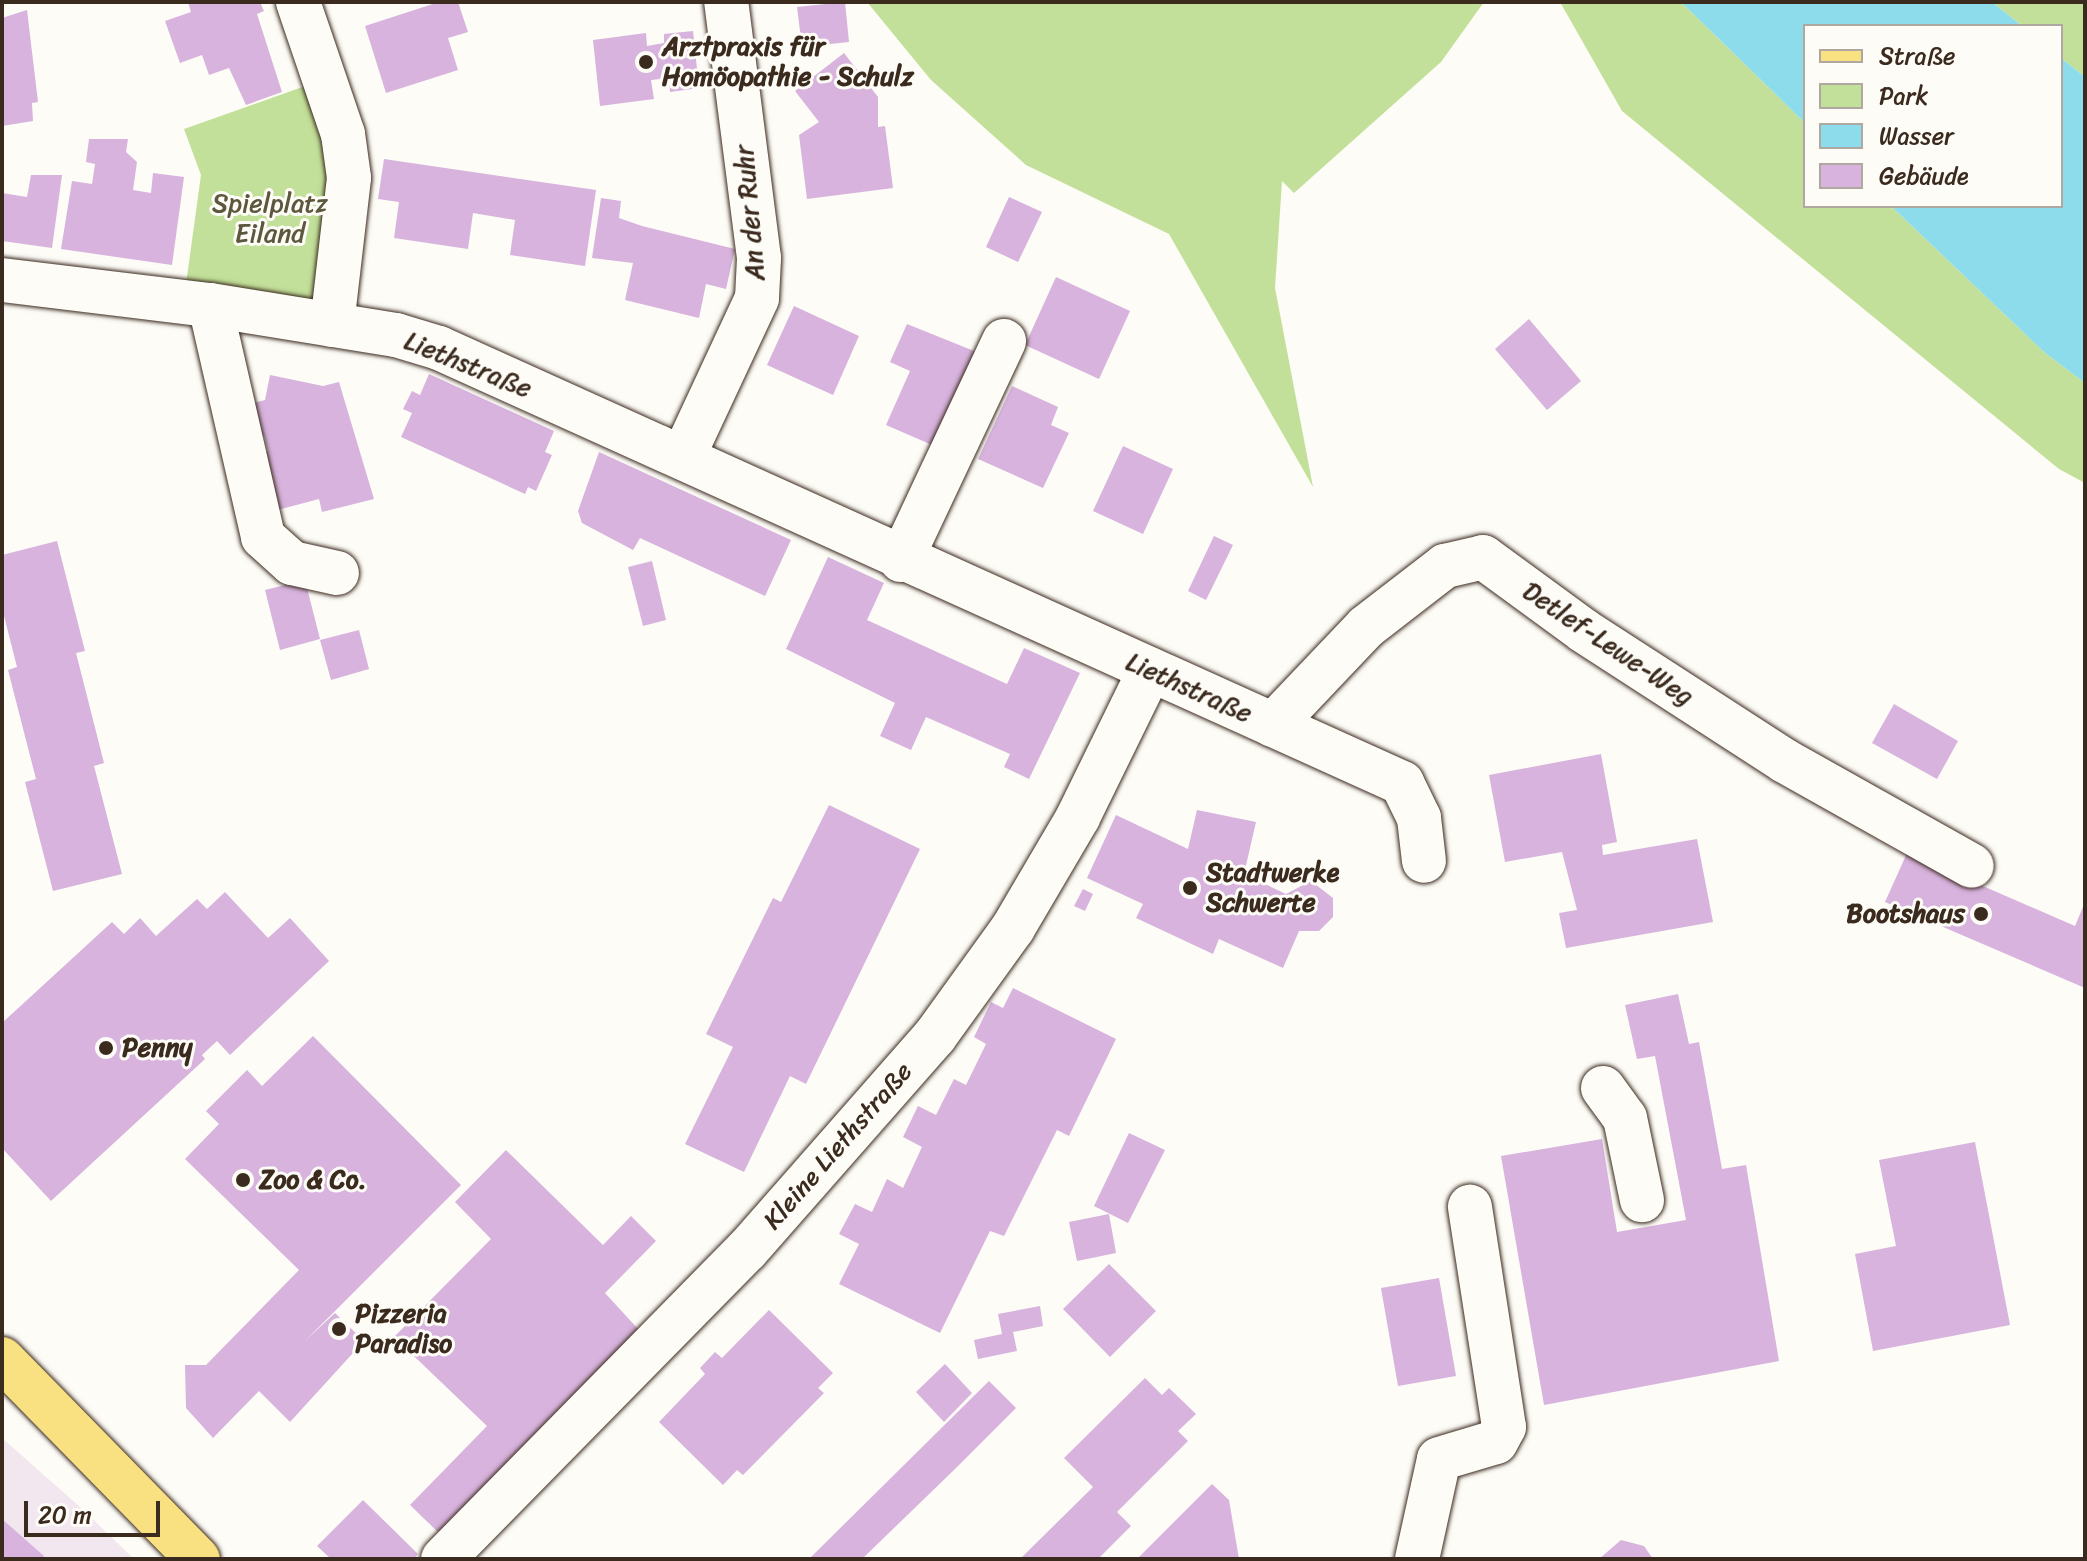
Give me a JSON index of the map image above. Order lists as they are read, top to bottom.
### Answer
{
  "streets": {
    "street": [
      "An der Ruhr",
      "Liethstraße",
      "Detlef-Lewe-Weg",
      "Kleine Liethstraße"
    ]
  },
  "crossings": [
    ["An der Ruhr", "Liethstraße"],
    ["Liethstraße", "Detlef-Lewe-Weg"],
    ["Liethstraße", "Kleine Liethstraße"]
  ],
  "parks": ["Spielplatz Eiland"],
  "places": [
    "Arztpraxis für Homöopathie - Schulz",
    "Stadtwerke Schwerte",
    "Bootshaus",
    "Penny",
    "Zoo & Co.",
    "Pizzeria Paradiso"
  ],
  "legend": [
    "Straße",
    "Park",
    "Wasser",
    "Gebäude"
  ],
  "scale_bar": "20 m"
}
